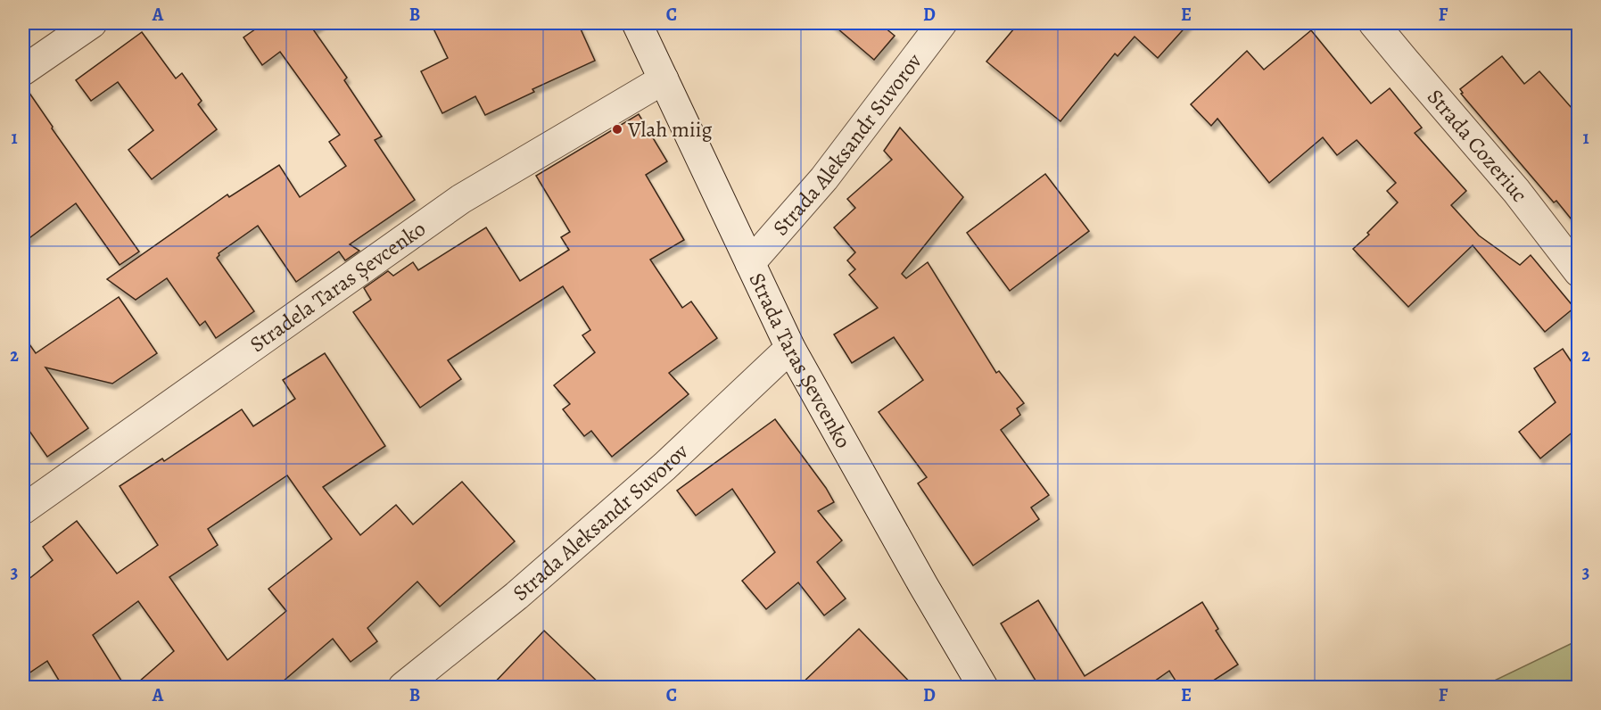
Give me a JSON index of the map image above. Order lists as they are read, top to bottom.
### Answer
{
  "streets": {
    "street": [
      "Strada Aleksandr Suvorov",
      "Strada Cozeriuc",
      "Stradela Taras Șevcenko",
      "Strada Taras Șevcenko"
    ]
  },
  "crossings": [
    ["Strada Aleksandr Suvorov", "Strada Taras Șevcenko"],
    ["Stradela Taras Șevcenko", "Strada Taras Șevcenko"]
  ],
  "places": ["Vlah miig"],
  "grid": {
    "columns": [
      "A",
      "B",
      "C",
      "D",
      "E",
      "F"
    ],
    "rows": ["1", "2", "3"]
  }
}
